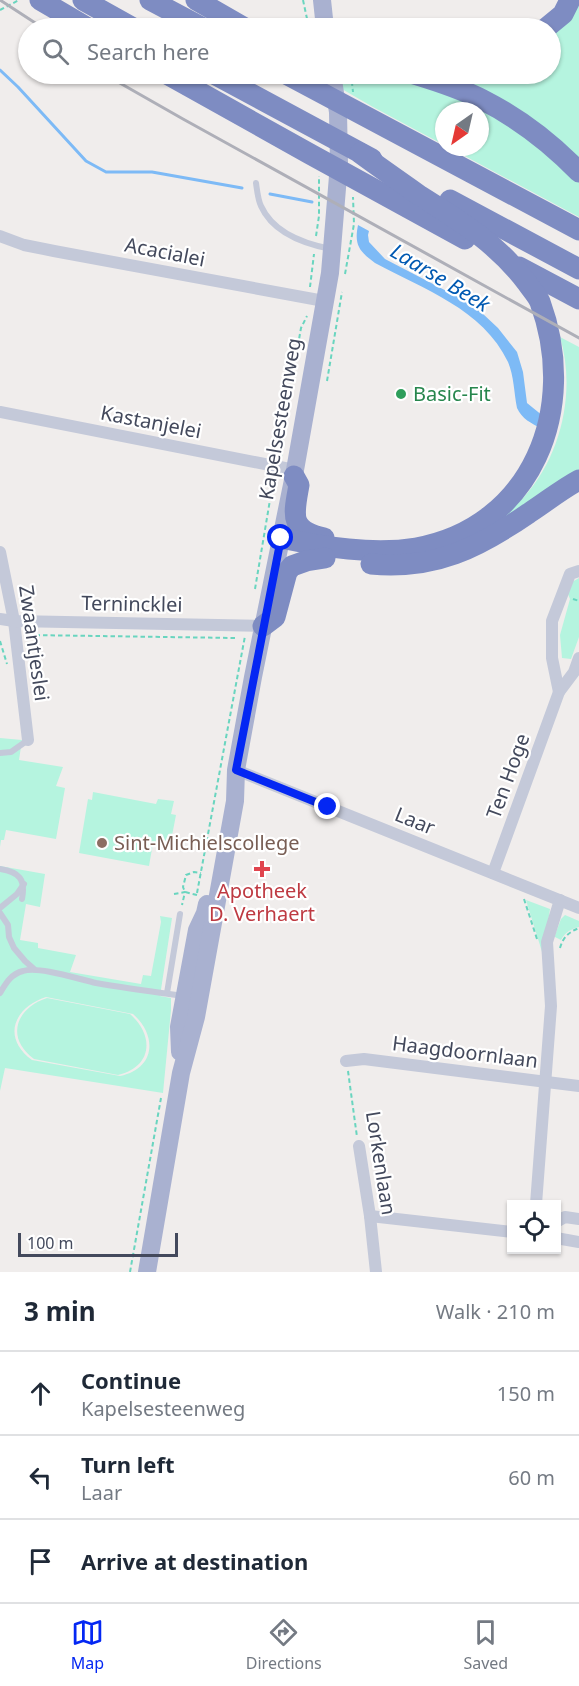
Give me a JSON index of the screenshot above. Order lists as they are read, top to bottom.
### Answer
{
  "streets": {
    "main road": ["Kapelsesteenweg"],
    "street": [
      "Acacialei",
      "Kastanjelei",
      "Ternincklei",
      "Zwaantjeslei",
      "Ten Hoge",
      "Laar",
      "Haagdoornlaan",
      "Lorkenlaan"
    ]
  },
  "crossings": [
    ["Acacialei", "Kapelsesteenweg"],
    ["Kapelsesteenweg", "Kastanjelei"],
    ["Kapelsesteenweg", "Ternincklei"],
    ["Kapelsesteenweg", "Laar"],
    ["Ternincklei", "Zwaantjeslei"],
    ["Ten Hoge", "Laar"],
    ["Haagdoornlaan", "Lorkenlaan"]
  ],
  "water": ["Laarse Beek"],
  "places": {
    "other": ["Basic-Fit", "Sint-Michielscollege"],
    "health": ["Apotheek D. Verhaert"]
  },
  "scale_bar": "100 m",
  "north": "bottom left",
  "page": {
    "search": "Search here",
    "scale": "100 m",
    "heading": ["3 min", "Walk · 210 m"],
    "list": [
      ["Continue", "Kapelsesteenweg", "150 m"],
      ["Turn left", "Laar", "60 m"],
      "Arrive at destination"
    ],
    "nav": ["Map", "Directions", "Saved"]
  }
}
